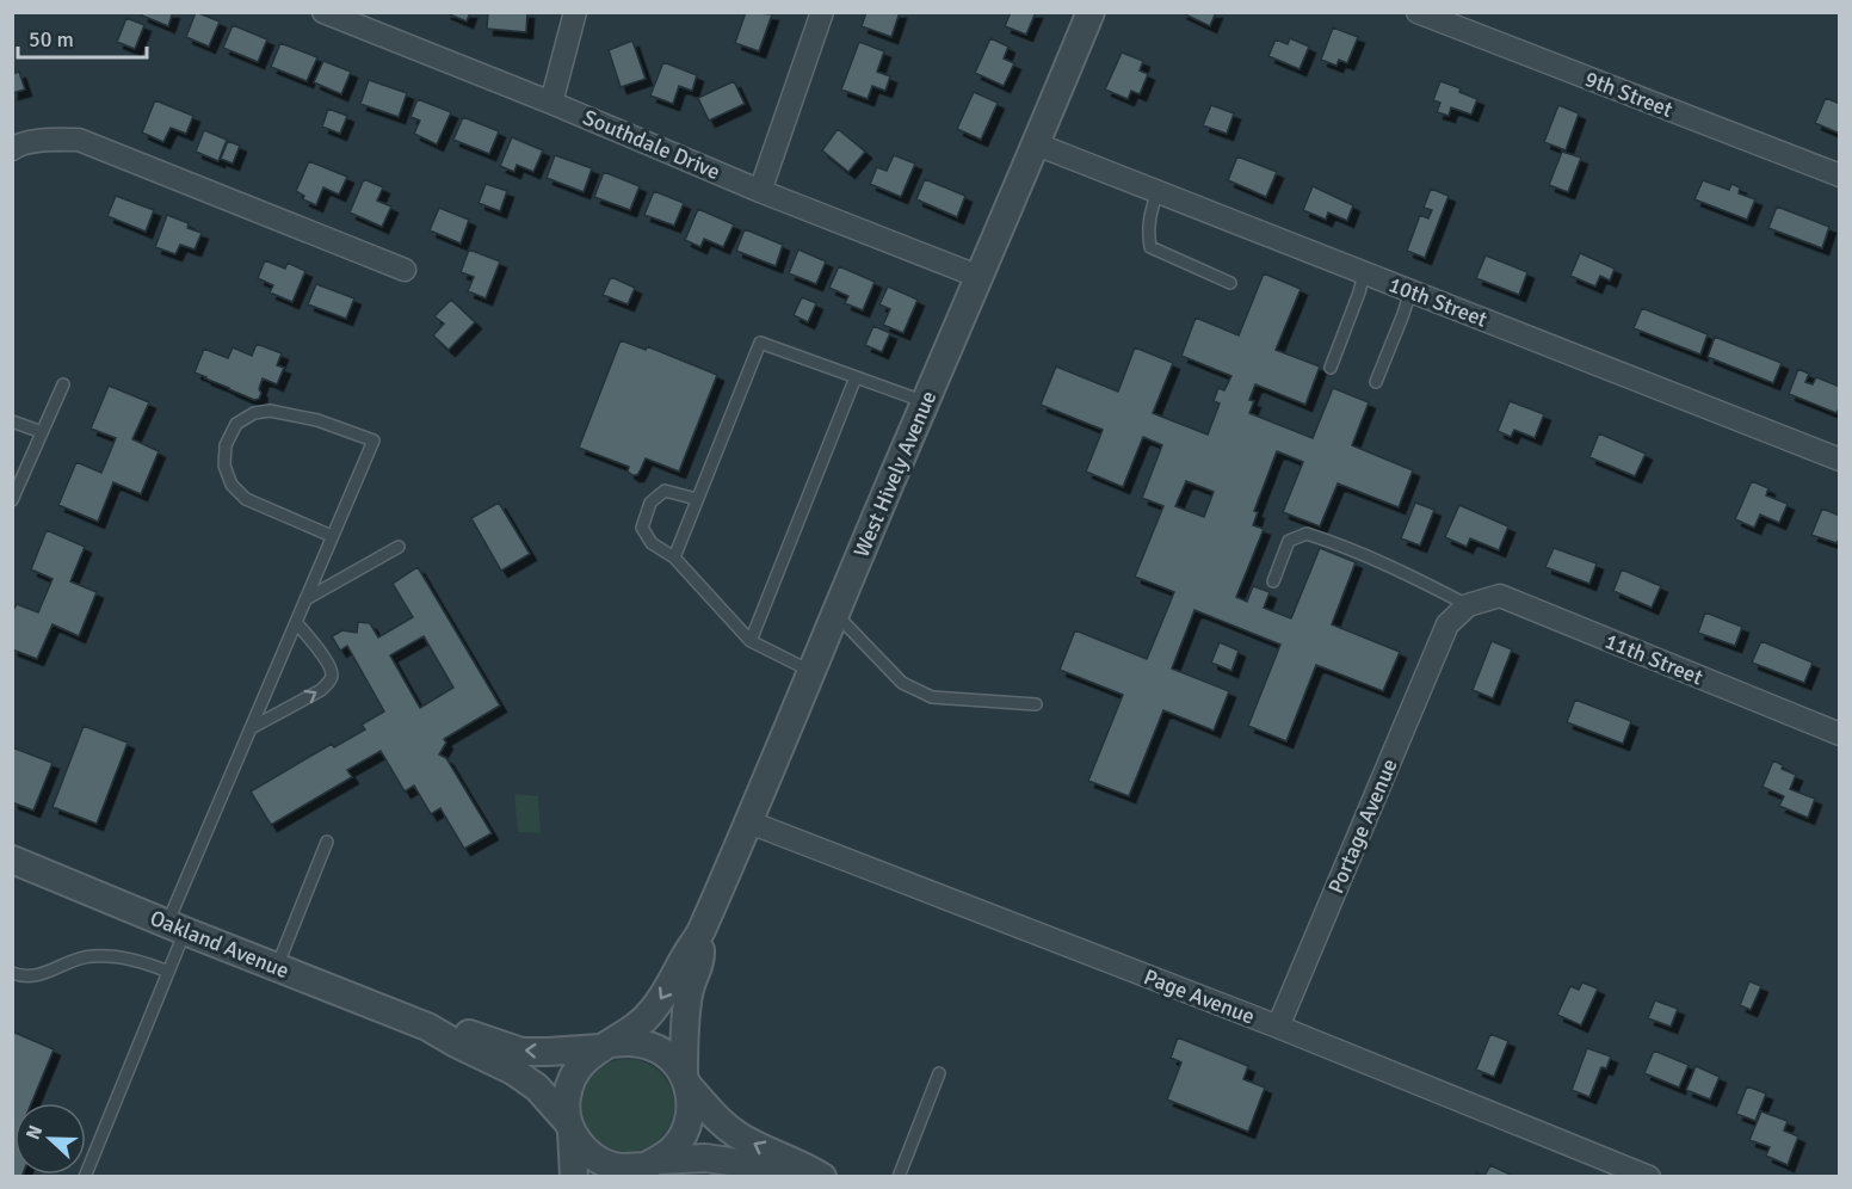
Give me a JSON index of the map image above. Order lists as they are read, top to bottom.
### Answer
{
  "streets": {
    "street": [
      "9th Street",
      "Southdale Drive",
      "10th Street",
      "West Hively Avenue",
      "11th Street",
      "Portage Avenue",
      "Oakland Avenue",
      "Page Avenue"
    ]
  },
  "crossings": [
    ["Southdale Drive", "West Hively Avenue"],
    ["10th Street", "West Hively Avenue"],
    ["West Hively Avenue", "Page Avenue"],
    ["11th Street", "Portage Avenue"],
    ["Portage Avenue", "Page Avenue"]
  ],
  "scale_bar": "50 m",
  "north": "left"
}
